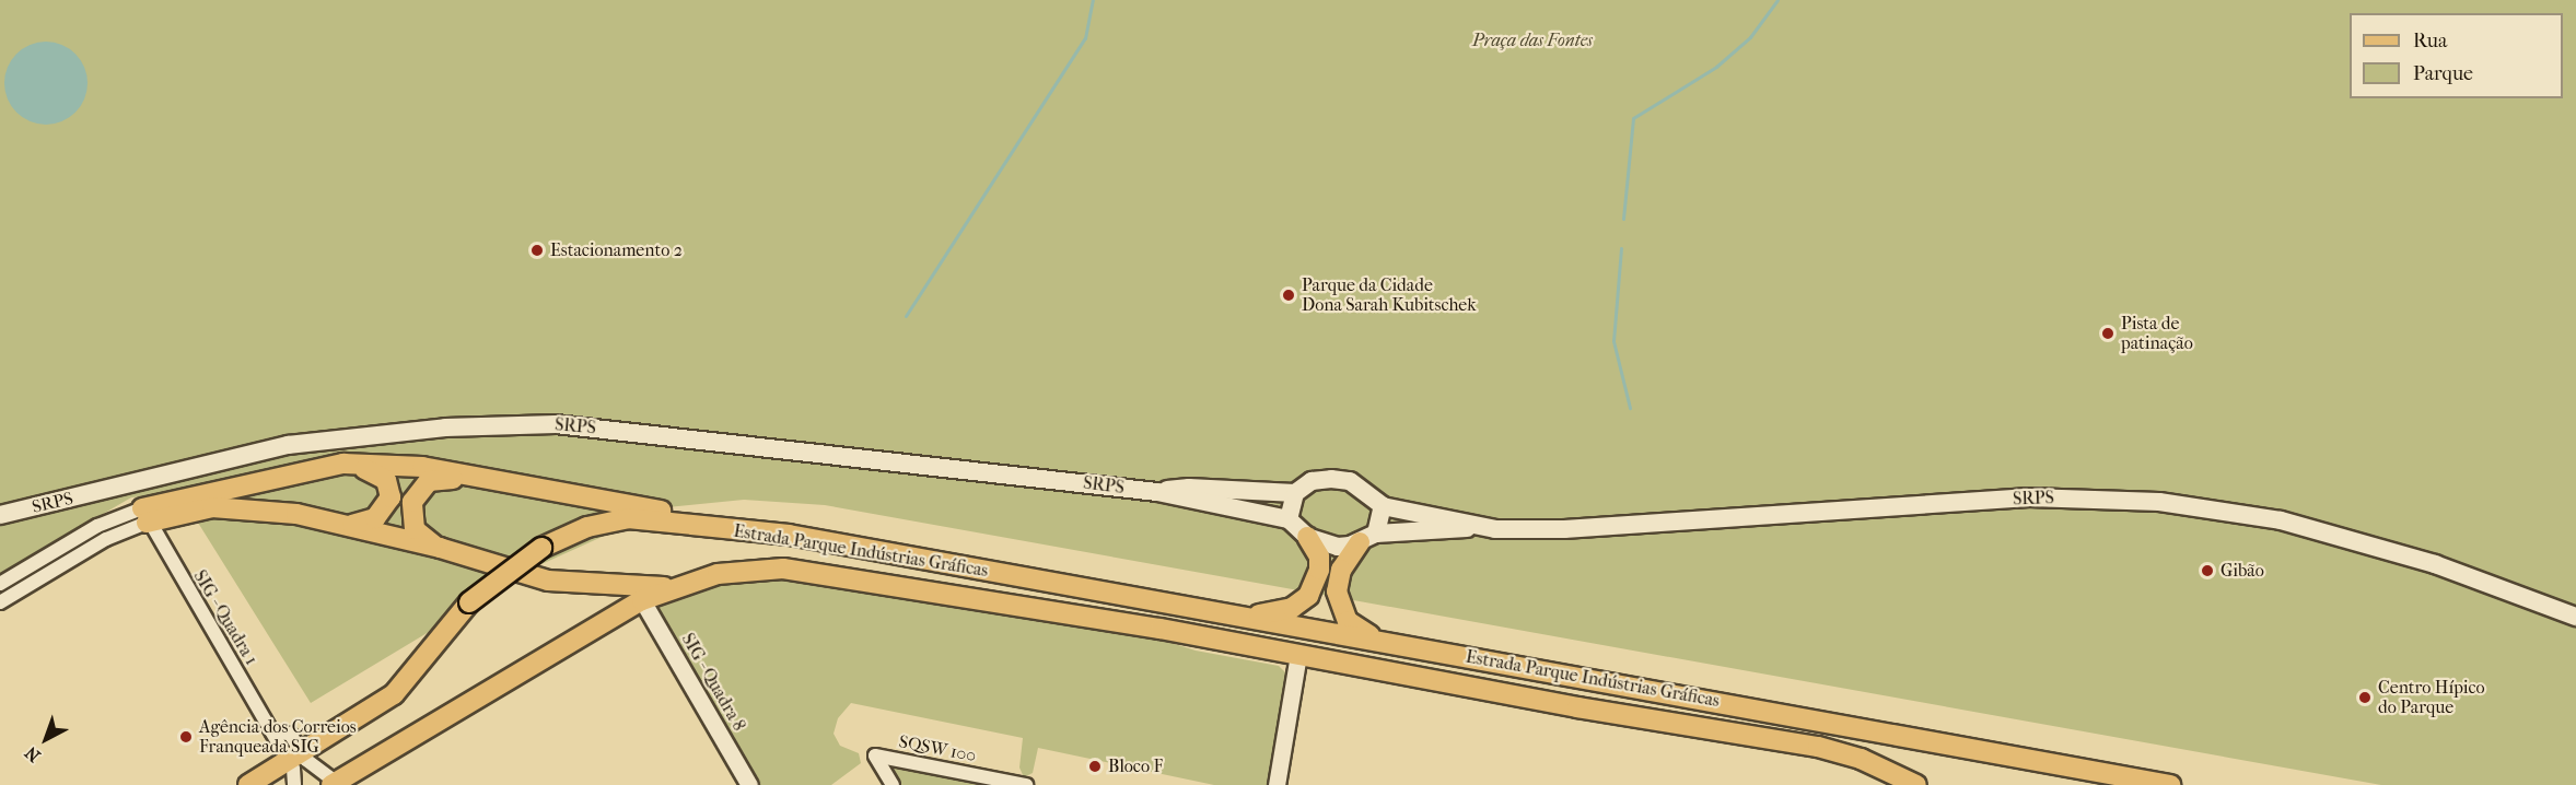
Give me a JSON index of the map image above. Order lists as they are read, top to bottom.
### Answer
{
  "streets": {
    "main road": ["SRPS", "Estrada Parque Indústrias Gráficas"],
    "street": ["SIG - Quadra 1", "SIG - Quadra 8", "SQSW 100"]
  },
  "crossings": [
    ["Estrada Parque Indústrias Gráficas", "SIG - Quadra 1"],
    ["Estrada Parque Indústrias Gráficas", "SIG - Quadra 8"]
  ],
  "parks": ["Praça das Fontes"],
  "places": [
    "Estacionamento 2",
    "Parque da Cidade Dona Sarah Kubitschek",
    "Pista de patinação",
    "Gibão",
    "Centro Hípico do Parque",
    "Agência dos Correios Franqueada SIG",
    "Bloco F"
  ],
  "legend": ["Rua", "Parque"],
  "north": "bottom left"
}
